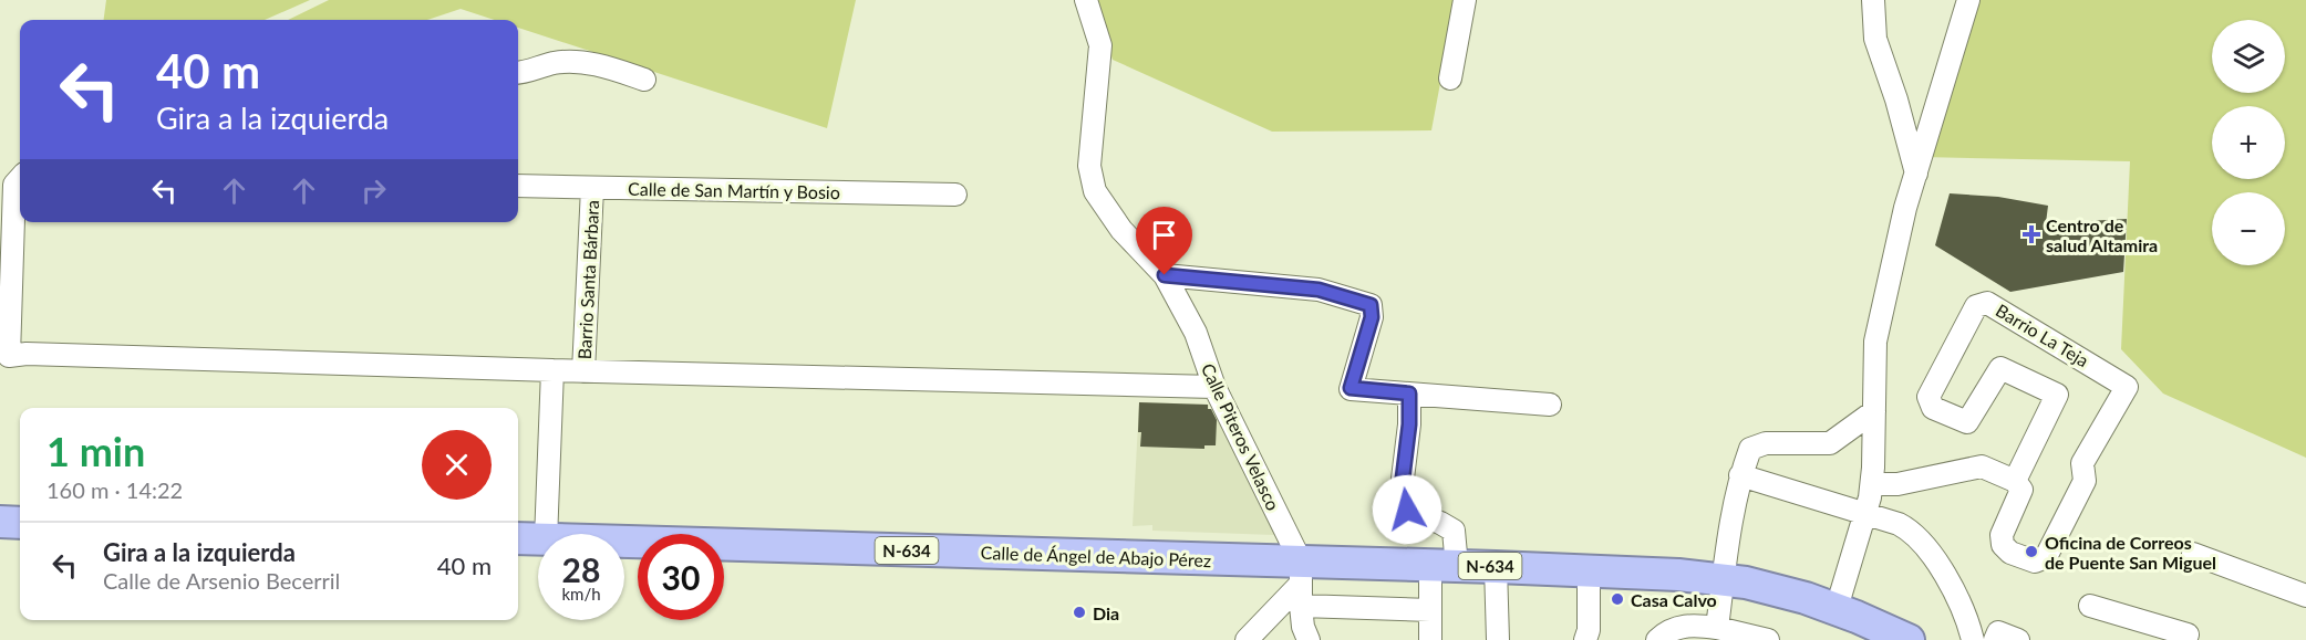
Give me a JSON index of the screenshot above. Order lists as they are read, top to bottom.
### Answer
{
  "streets": {
    "highway": ["N-634", "Calle de Ángel de Abajo Pérez"],
    "street": [
      "Calle de San Martín y Bosio",
      "Barrio Santa Bárbara",
      "Barrio La Teja",
      "Calle Piteros Velasco"
    ]
  },
  "crossings": [
    ["Calle de San Martín y Bosio", "Barrio Santa Bárbara"],
    ["Calle Piteros Velasco", "Calle de Ángel de Abajo Pérez"],
    ["N-634", "Calle de Ángel de Abajo Pérez"]
  ],
  "places": {
    "health": ["Centro de salud Altamira"],
    "other": ["Oficina de Correos de Puente San Miguel", "Casa Calvo", "Dia"]
  },
  "page": {
    "map_buttons": ["+", "−"],
    "turn": ["40 m", "Gira a la izquierda"],
    "heading": ["1 min", "160 m · 14:22"],
    "list": [
      {
        "name": "Gira a la izquierda",
        "note": "Calle de Arsenio Becerril",
        "value": "40 m"
      }
    ],
    "speed": "28 km/h",
    "limit": "30"
  }
}
